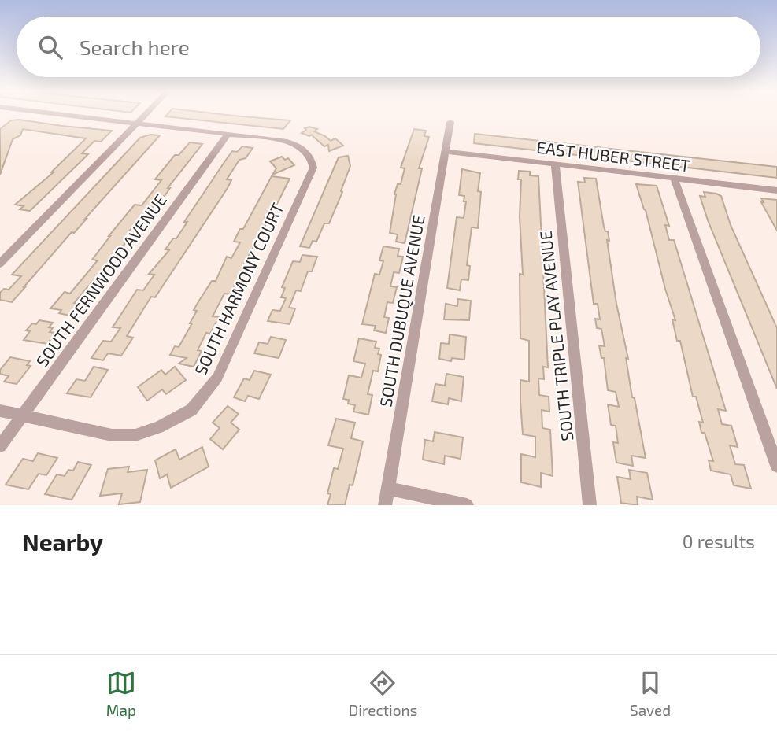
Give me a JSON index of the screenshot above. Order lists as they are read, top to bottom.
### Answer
{
  "streets": {
    "street": [
      "EAST HUBER STREET",
      "SOUTH FERNWOOD AVENUE",
      "SOUTH HARMONY COURT",
      "SOUTH DUBUQUE AVENUE",
      "SOUTH TRIPLE PLAY AVENUE"
    ]
  },
  "crossings": [
    ["EAST HUBER STREET", "SOUTH DUBUQUE AVENUE"],
    ["EAST HUBER STREET", "SOUTH TRIPLE PLAY AVENUE"],
    ["SOUTH FERNWOOD AVENUE", "SOUTH HARMONY COURT"]
  ],
  "page": {
    "search": "Search here",
    "heading": ["Nearby", "0 results"],
    "nav": ["Map", "Directions", "Saved"]
  }
}
